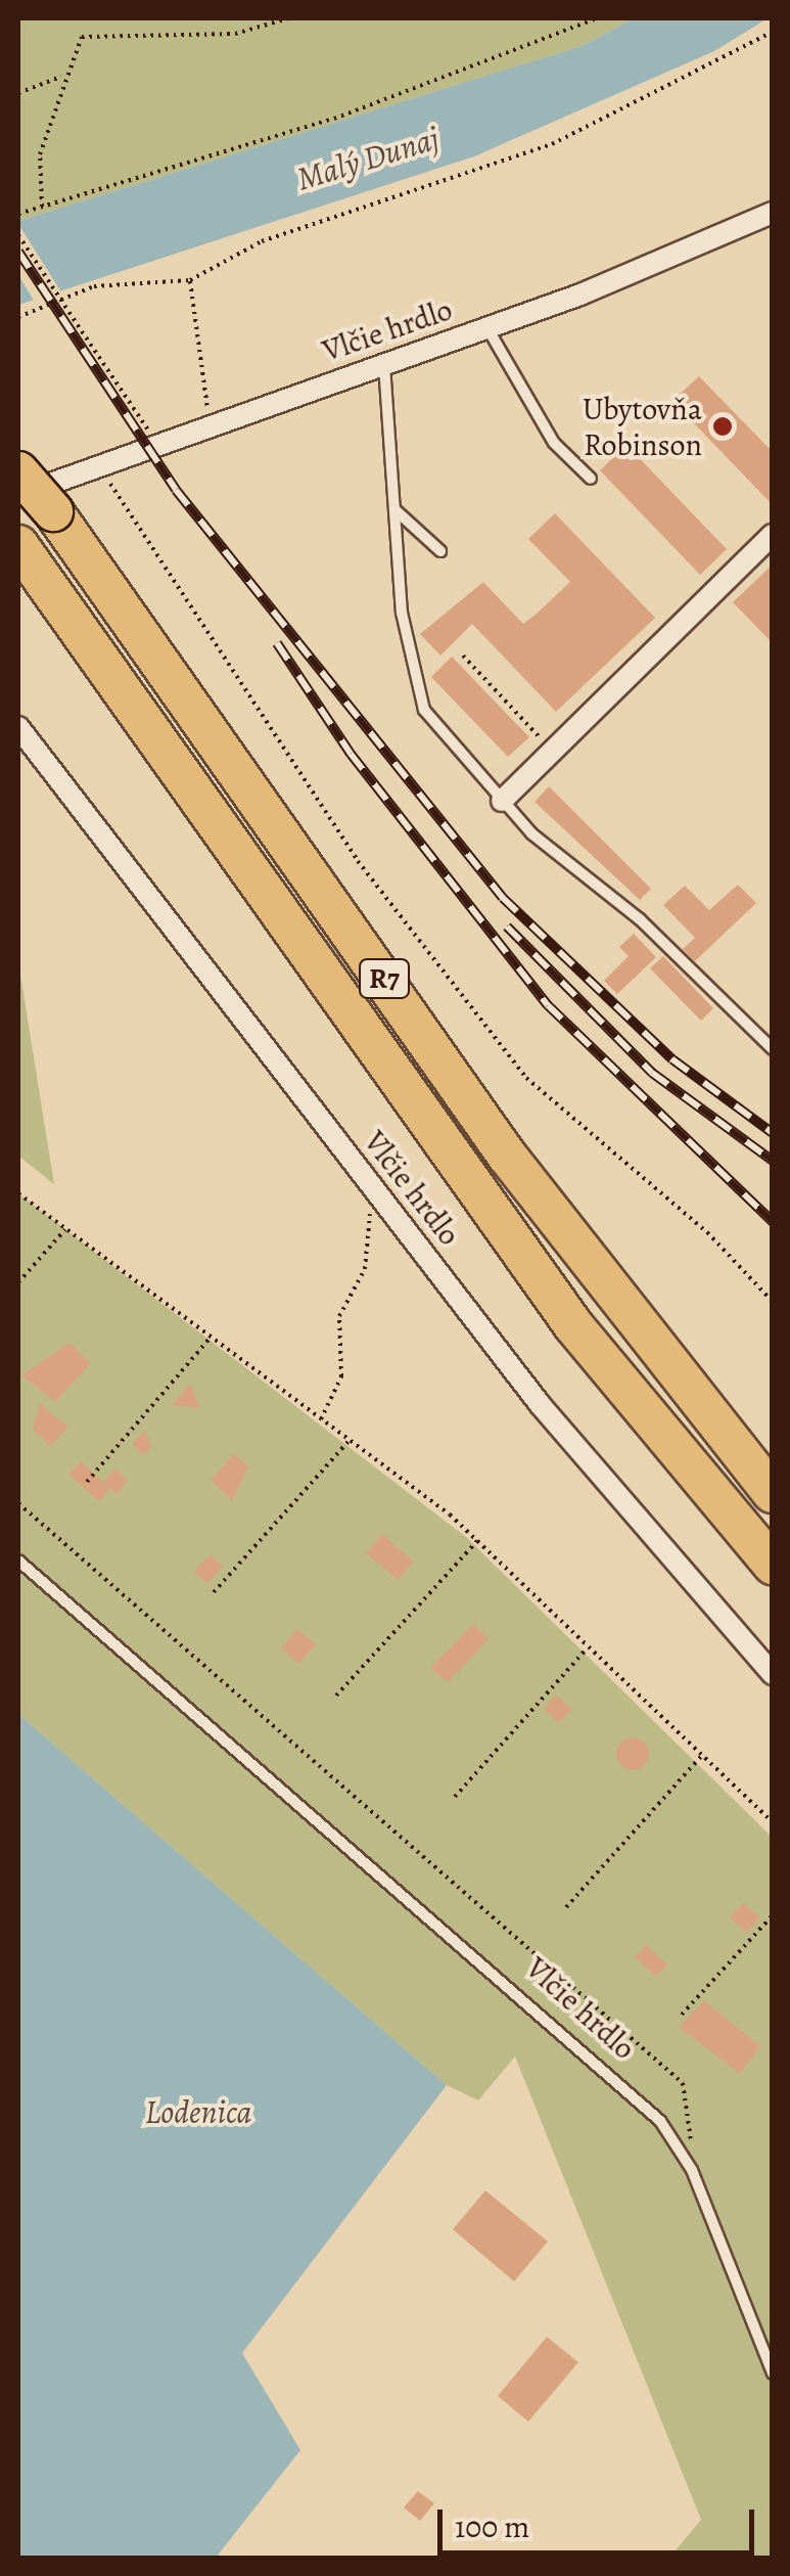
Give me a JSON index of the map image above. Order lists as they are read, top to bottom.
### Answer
{
  "streets": {
    "highway": ["R7"],
    "street": ["Vlčie hrdlo"]
  },
  "water": ["Malý Dunaj", "Lodenica"],
  "places": ["Ubytovňa Robinson"],
  "scale_bar": "100 m"
}
